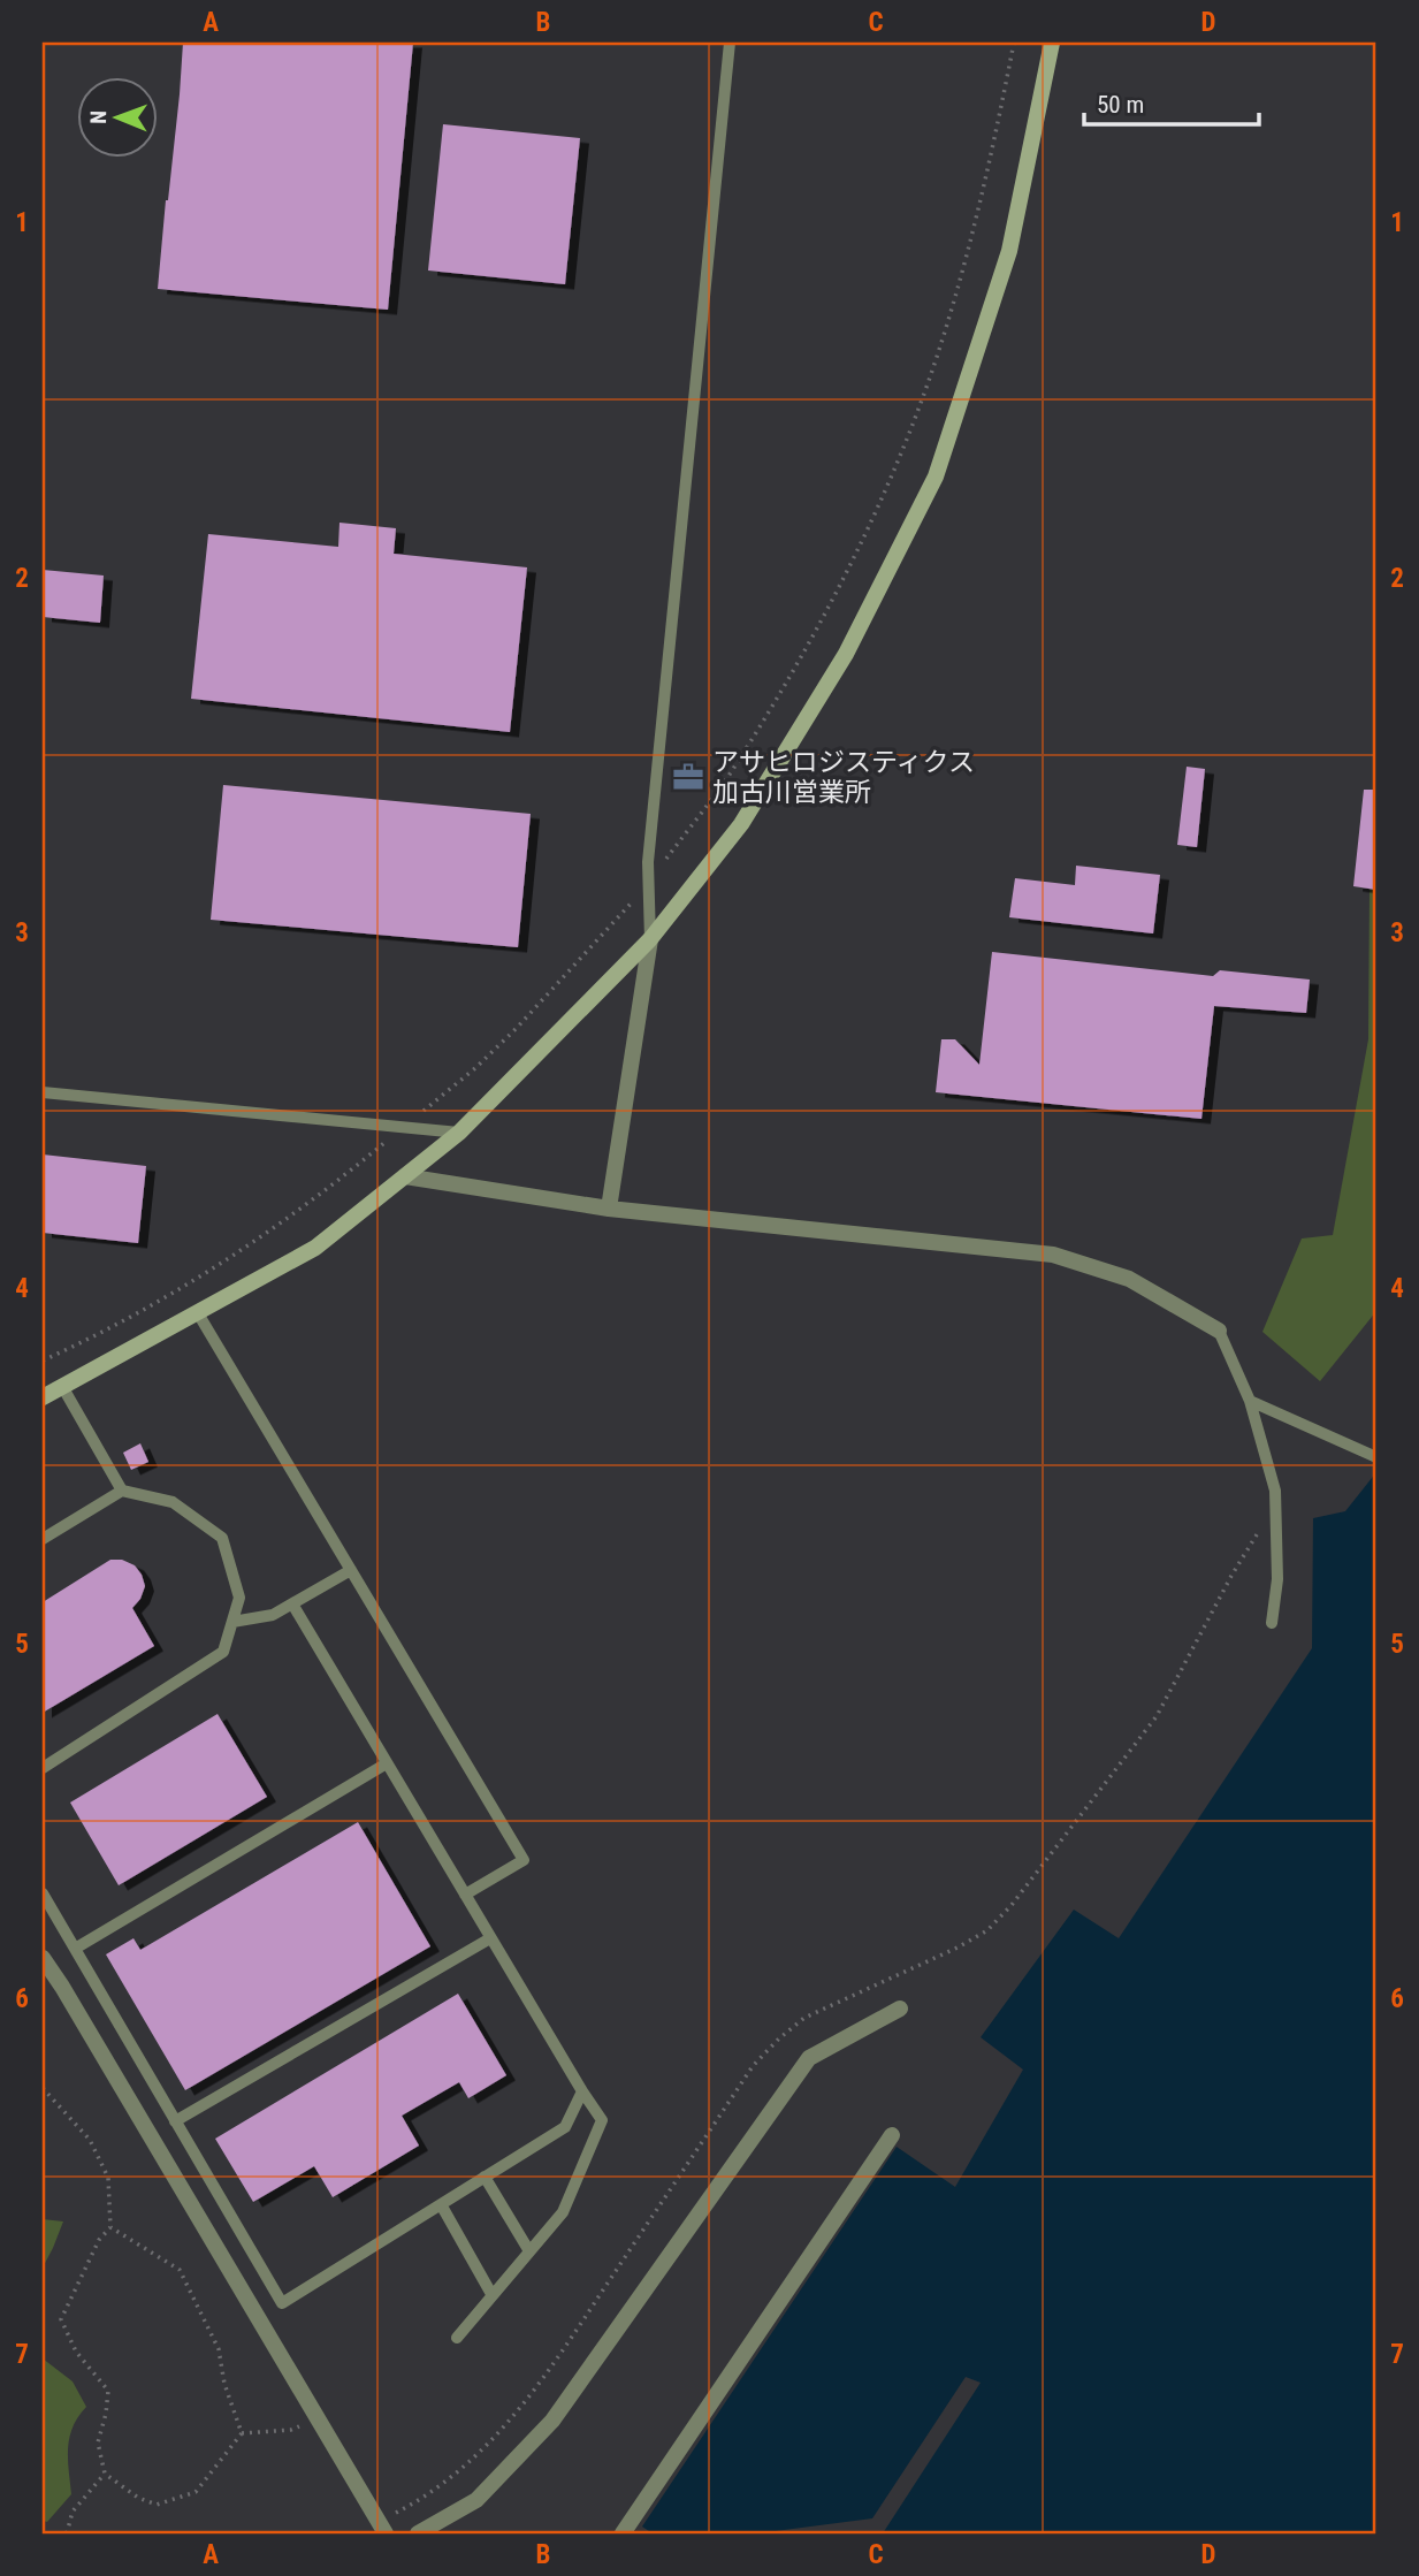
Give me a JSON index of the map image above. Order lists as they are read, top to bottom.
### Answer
{
  "places": {
    "office": ["アサヒロジスティクス 加古川営業所"]
  },
  "scale_bar": "50 m",
  "north": "left",
  "grid": {
    "columns": [
      "A",
      "B",
      "C",
      "D"
    ],
    "rows": [
      "1",
      "2",
      "3",
      "4",
      "5",
      "6",
      "7"
    ]
  }
}
